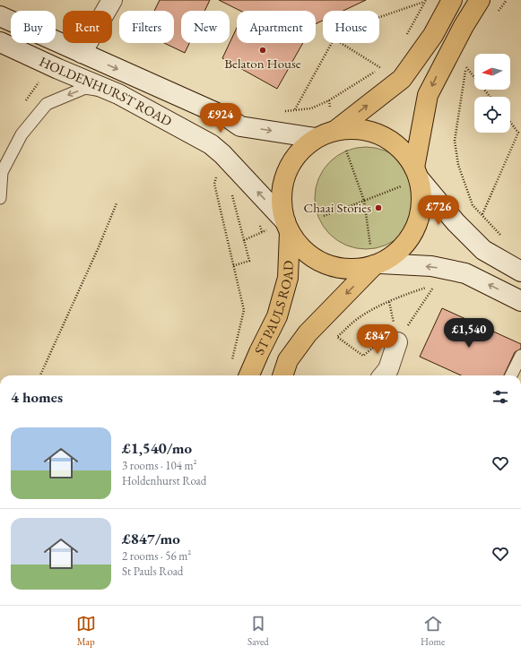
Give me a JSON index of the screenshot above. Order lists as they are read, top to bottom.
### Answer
{
  "streets": {
    "main road": ["ST PAULS ROAD"],
    "street": ["HOLDENHURST ROAD"]
  },
  "crossings": [
    ["HOLDENHURST ROAD", "ST PAULS ROAD"]
  ],
  "places": ["Belaton House", "Chaai Stories"],
  "north": "left",
  "page": {
    "chip": [
      "Buy",
      "Rent",
      "Filters",
      "New",
      "Apartment",
      "House"
    ],
    "price": [
      "£924",
      "£726",
      "£1,540",
      "£847"
    ],
    "heading": "4 homes",
    "list": [
      {
        "name": "£1,540/mo",
        "note": "3 rooms · 104 m² · Holdenhurst Road"
      },
      {
        "name": "£847/mo",
        "note": "2 rooms · 56 m² · St Pauls Road"
      }
    ],
    "tabs": ["Map", "Saved", "Home"]
  }
}
